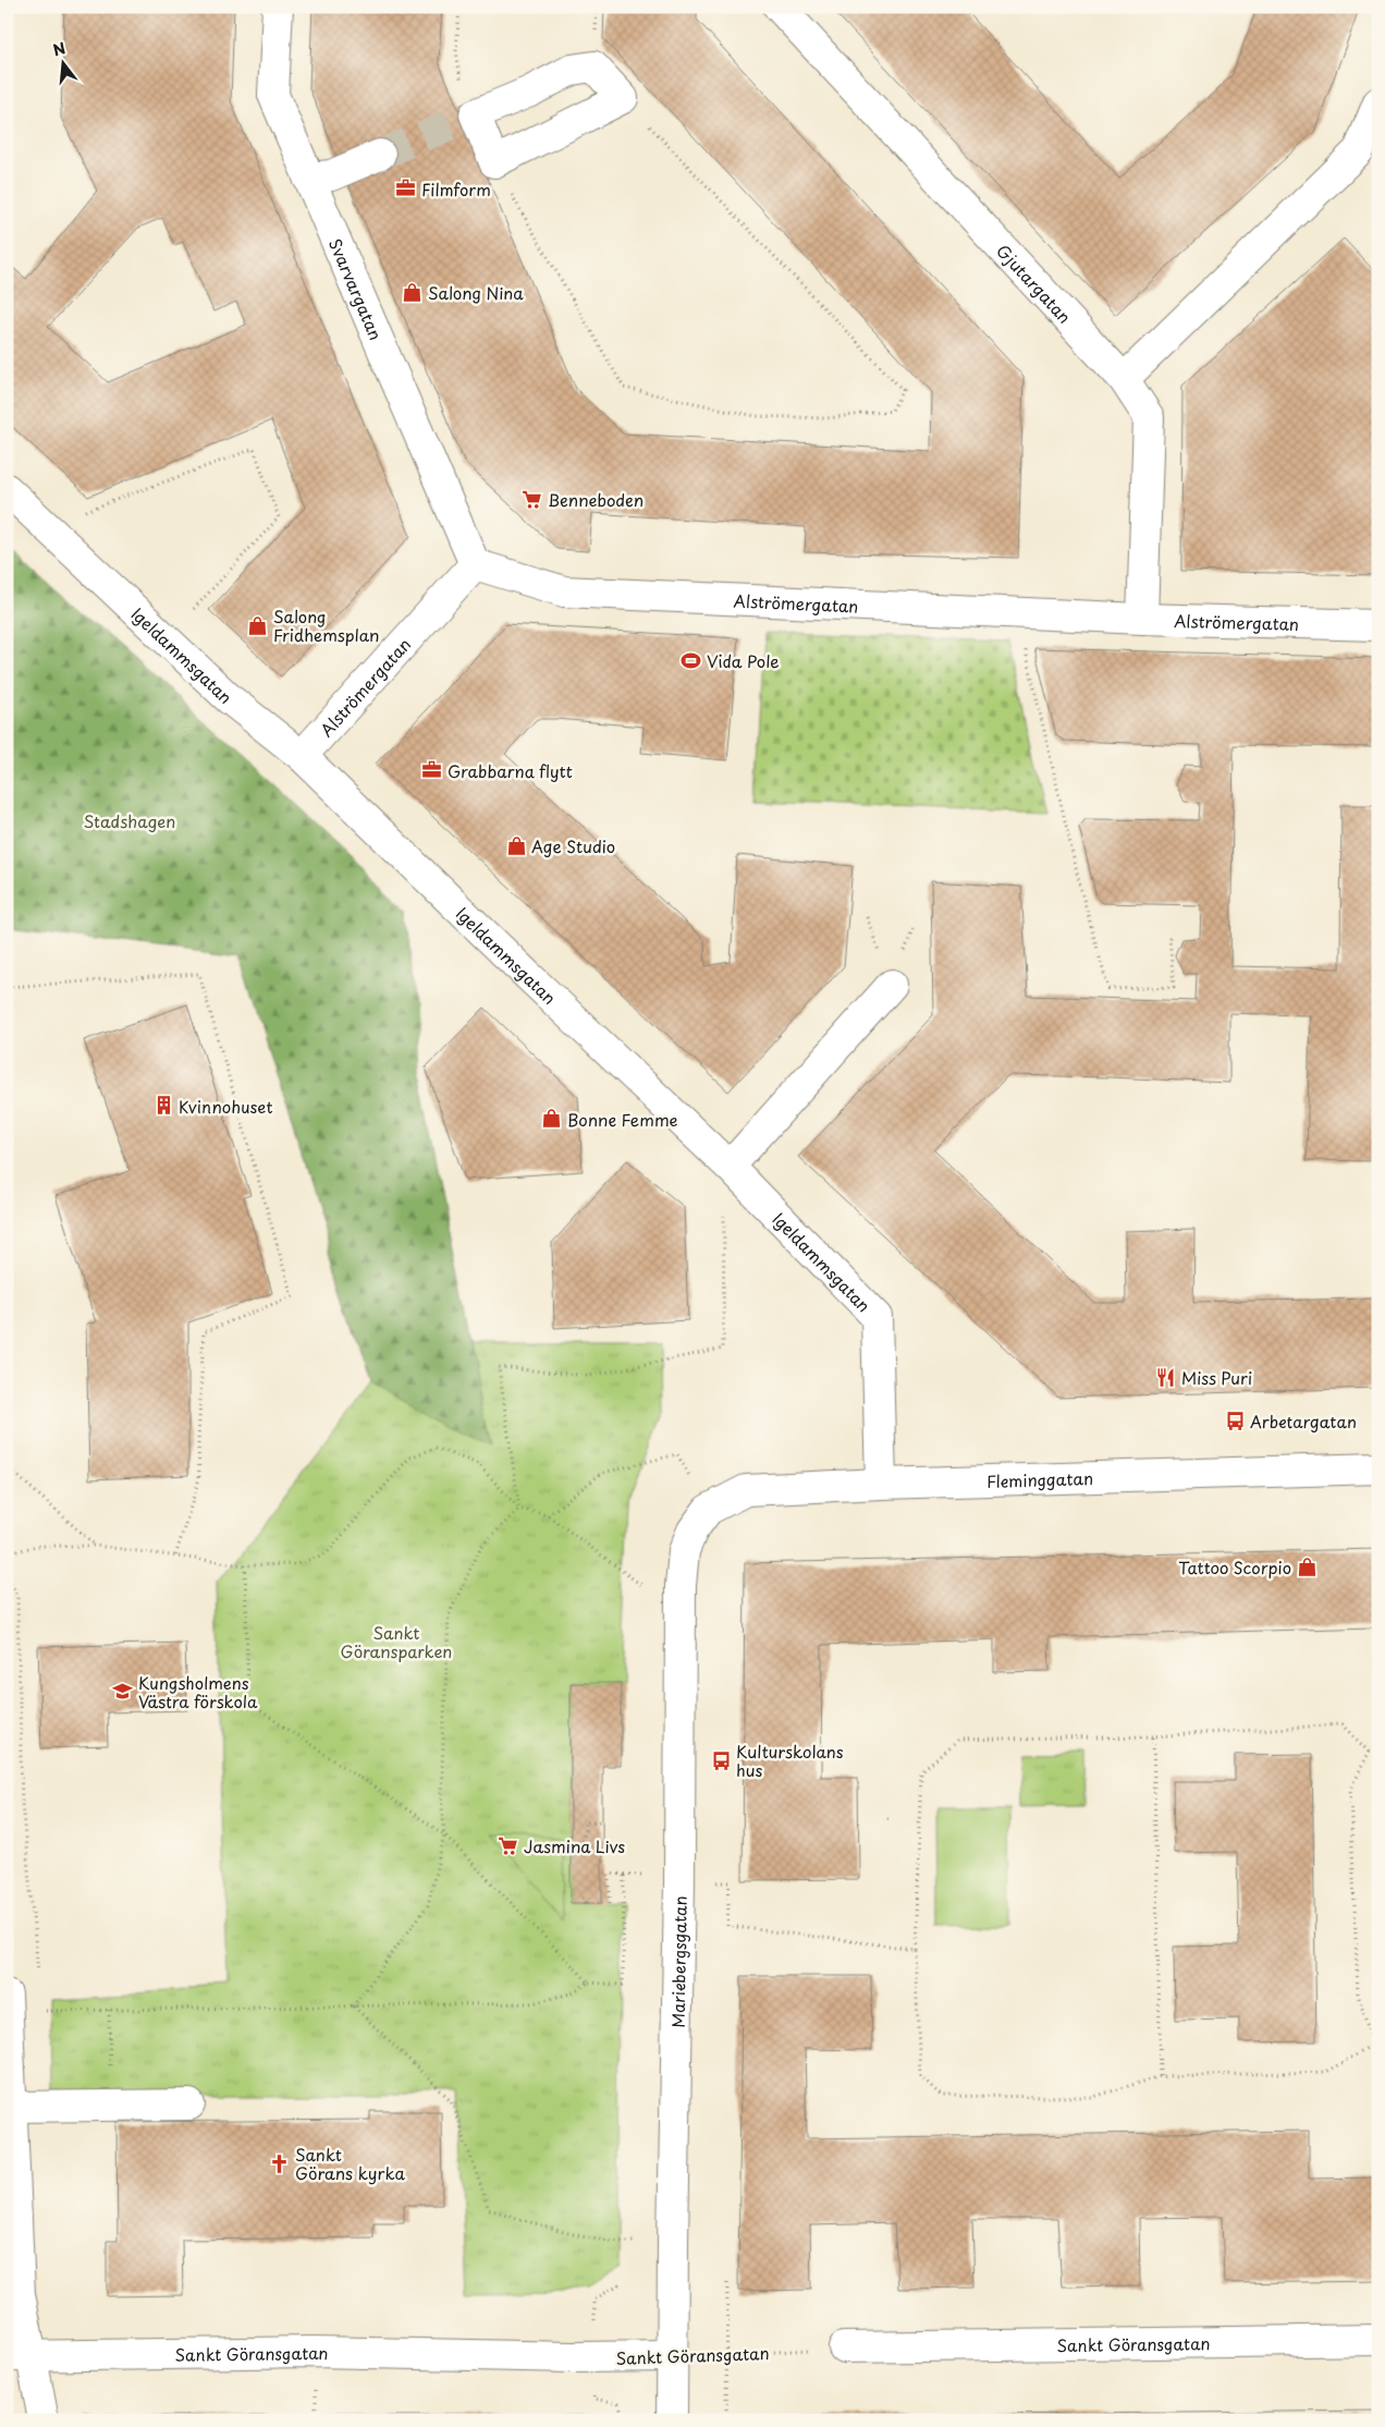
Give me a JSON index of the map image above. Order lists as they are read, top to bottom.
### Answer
{
  "streets": {
    "street": [
      "Gjutargatan",
      "Svarvargatan",
      "Alströmergatan",
      "Igeldammsgatan",
      "Fleminggatan",
      "Mariebergsgatan",
      "Sankt Göransgatan"
    ]
  },
  "crossings": [
    ["Gjutargatan", "Alströmergatan"],
    ["Svarvargatan", "Alströmergatan"],
    ["Alströmergatan", "Igeldammsgatan"],
    ["Igeldammsgatan", "Fleminggatan"],
    ["Fleminggatan", "Mariebergsgatan"],
    ["Mariebergsgatan", "Sankt Göransgatan"]
  ],
  "parks": ["Stadshagen", "Sankt Göransparken"],
  "places": {
    "office": ["Filmform", "Grabbarna flytt"],
    "shop": [
      "Salong Nina",
      "Salong Fridhemsplan",
      "Age Studio",
      "Bonne Femme",
      "Tattoo Scorpio"
    ],
    "supermarket": ["Benneboden", "Jasmina Livs"],
    "sports": ["Vida Pole"],
    "building": ["Kvinnohuset"],
    "restaurant": ["Miss Puri"],
    "bus stop": ["Arbetargatan", "Kulturskolans hus"],
    "school or university": ["Kungsholmens Västra förskola"],
    "church": ["Sankt Görans kyrka"]
  },
  "north": "top"
}
